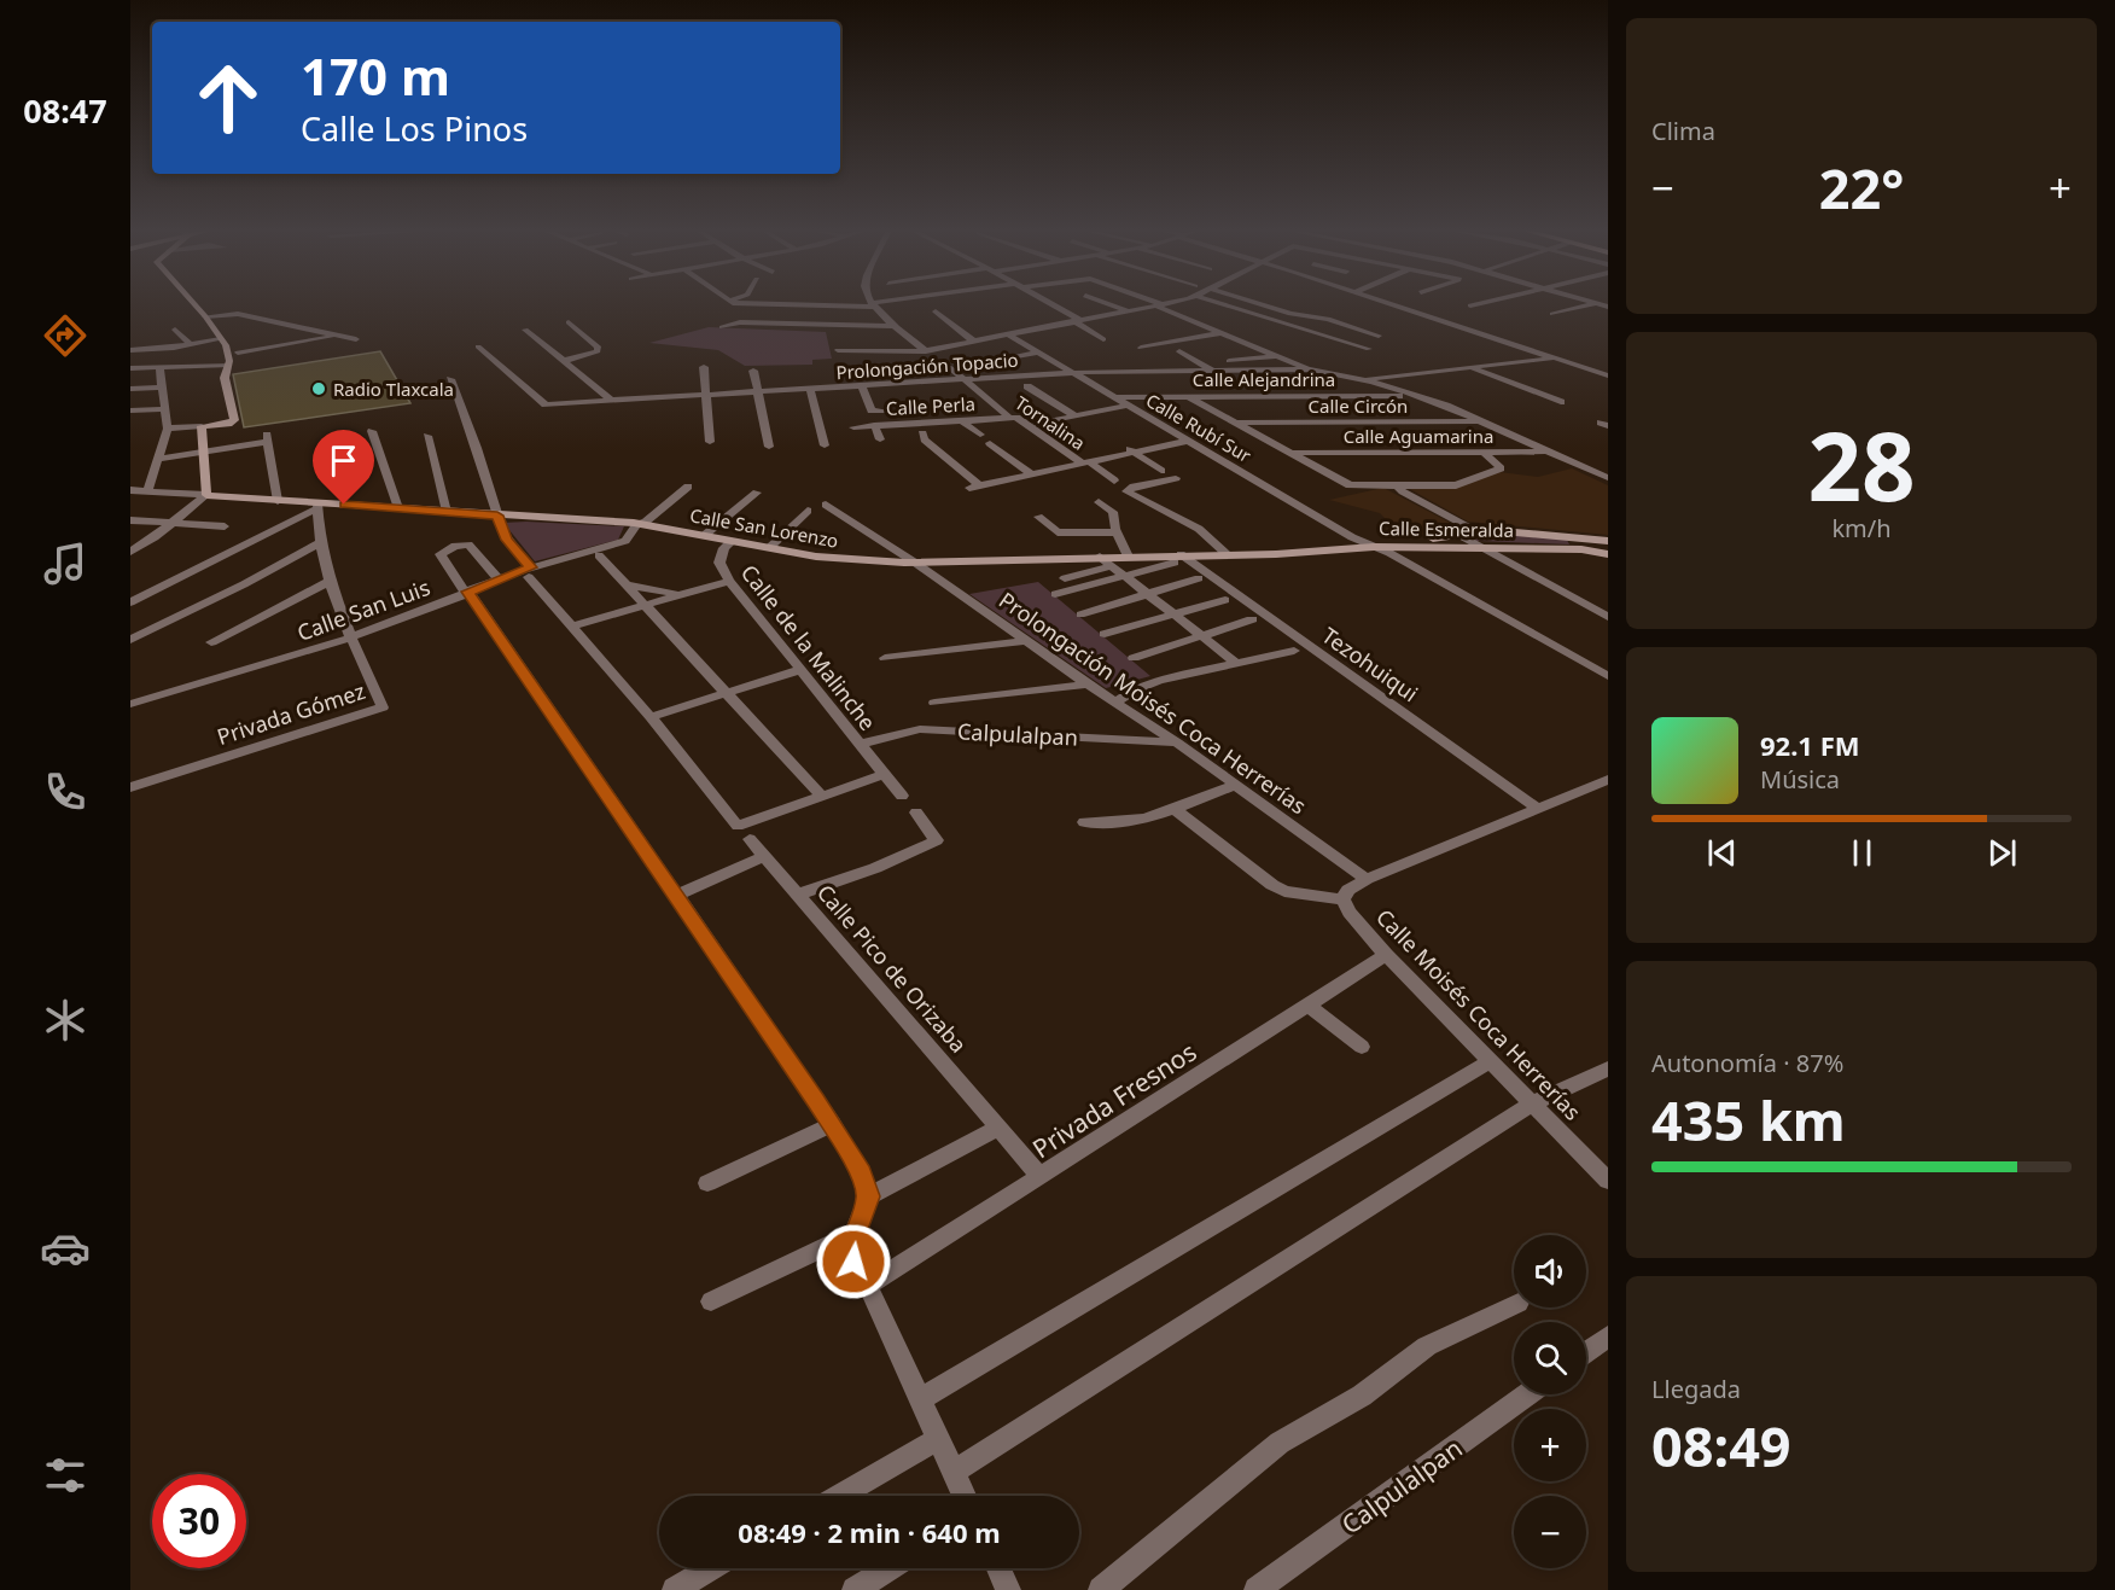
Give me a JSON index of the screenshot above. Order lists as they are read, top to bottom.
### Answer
{
  "streets": {
    "street": [
      "Prolongación Topacio",
      "Calle Alejandrina",
      "Calle Perla",
      "Calle Circón",
      "Tornalina",
      "Calle Rubí Sur",
      "Calle Aguamarina",
      "Calle San Lorenzo",
      "Calle Esmeralda",
      "Calle San Luis",
      "Calle de la Malinche",
      "Tezohuiqui",
      "Prolongación Moisés Coca Herrerías",
      "Privada Gómez",
      "Calpulalpan",
      "Calle Pico de Orizaba",
      "Calle Moisés Coca Herrerías",
      "Privada Fresnos"
    ]
  },
  "crossings": [
    ["Prolongación Topacio", "Calle Alejandrina"],
    ["Prolongación Topacio", "Calle Circón"],
    ["Prolongación Topacio", "Tornalina"],
    ["Prolongación Topacio", "Calle Rubí Sur"],
    ["Prolongación Topacio", "Calle Aguamarina"],
    ["Calle Alejandrina", "Calle Rubí Sur"],
    ["Calle Perla", "Tornalina"],
    ["Calle Rubí Sur", "Calle San Lorenzo"],
    ["Calle Rubí Sur", "Calle Esmeralda"],
    ["Calle San Lorenzo", "Calle Esmeralda"],
    ["Calle San Lorenzo", "Calle San Luis"],
    ["Calle San Lorenzo", "Calle de la Malinche"],
    ["Calle San Lorenzo", "Tezohuiqui"],
    ["Calle San Lorenzo", "Prolongación Moisés Coca Herrerías"],
    ["Calle San Lorenzo", "Privada Gómez"],
    ["Calle San Luis", "Privada Gómez"],
    ["Calle de la Malinche", "Calpulalpan"],
    ["Tezohuiqui", "Calle Moisés Coca Herrerías"],
    ["Prolongación Moisés Coca Herrerías", "Calpulalpan"],
    ["Prolongación Moisés Coca Herrerías", "Calle Moisés Coca Herrerías"],
    ["Calle Pico de Orizaba", "Privada Fresnos"],
    ["Calle Moisés Coca Herrerías", "Privada Fresnos"]
  ],
  "places": ["Radio Tlaxcala"],
  "page": {
    "tabs": "08:47",
    "tile": [
      "Clima",
      ["28", "km/h"],
      ["Autonomía · 87%", "435 km"],
      ["Llegada", "08:49"]
    ],
    "turn": ["170 m", "Calle Los Pinos"],
    "heat": ["−", "22°", "+"],
    "song": ["92.1 FM", "Música"],
    "map_buttons": ["+", "−"],
    "limit": "30",
    "trip": "08:49 · 2 min · 640 m"
  }
}
